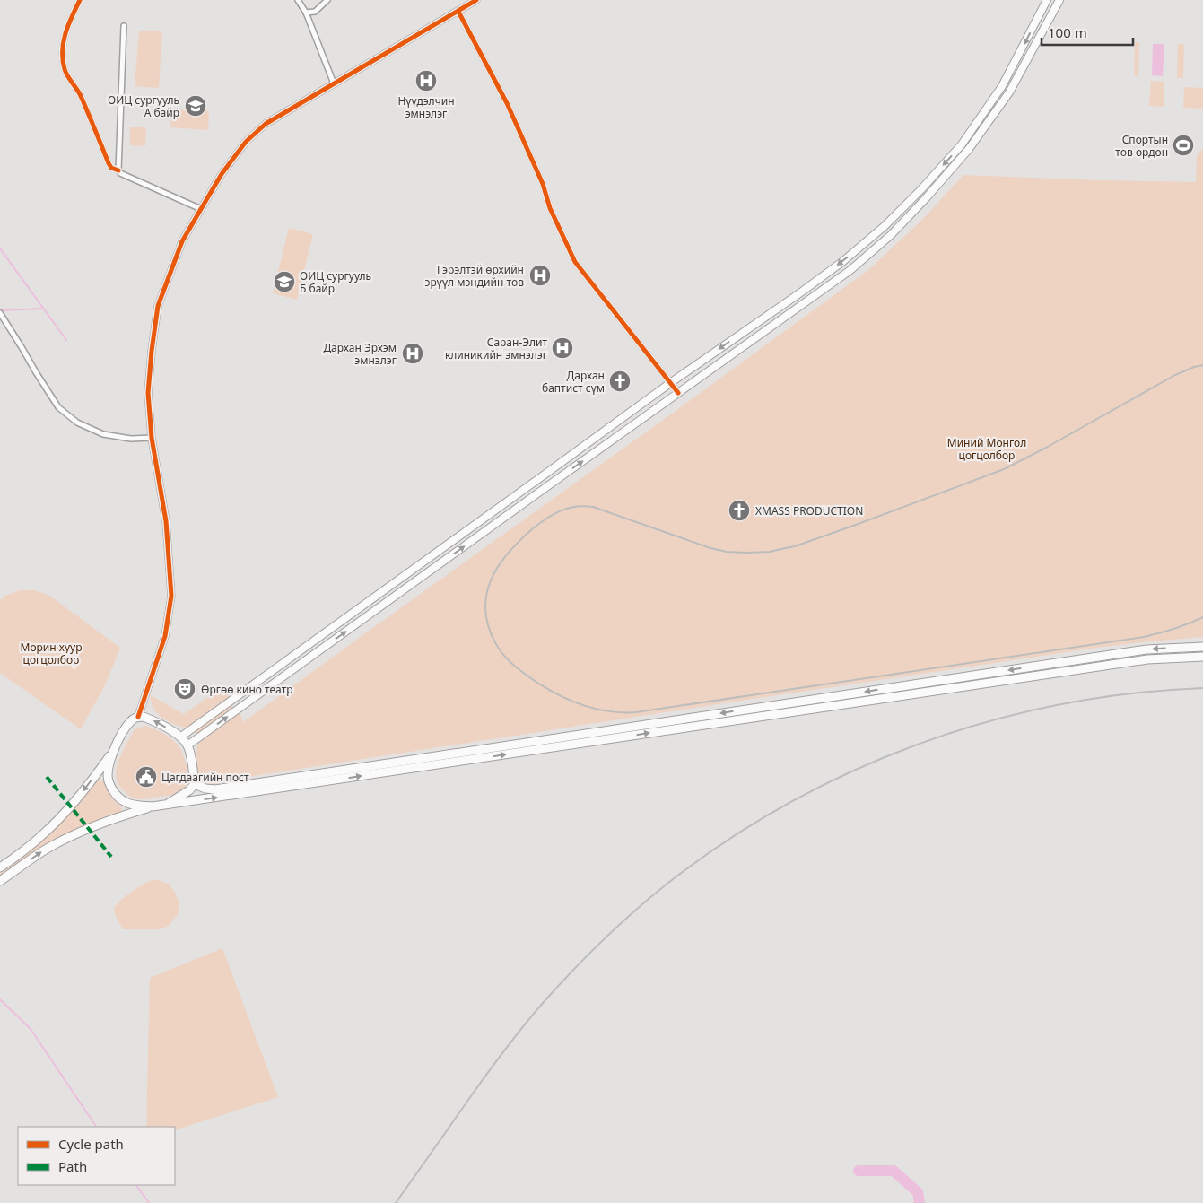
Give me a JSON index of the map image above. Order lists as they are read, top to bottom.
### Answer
{
  "parks": ["Миний Монгол цогцолбор", "Морин хуур цогцолбор"],
  "places": {
    "hospital": [
      "Нүүдэлчин эмнэлэг",
      "Гэрэлтэй өрхийн эрүүл мэндийн төв",
      "Саран-Элит клиникийн эмнэлэг",
      "Дархан Эрхэм эмнэлэг"
    ],
    "school or university": ["ОИЦ сургууль А байр", "ОИЦ сургууль Б байр"],
    "sports": ["Спортын төв ордон"],
    "church": ["Дархан баптист сүм", "XMASS PRODUCTION"],
    "theatre": ["Өргөө кино театр"],
    "public building": ["Цагдаагийн пост"]
  },
  "legend": ["Cycle path", "Path"],
  "scale_bar": "100 m"
}
